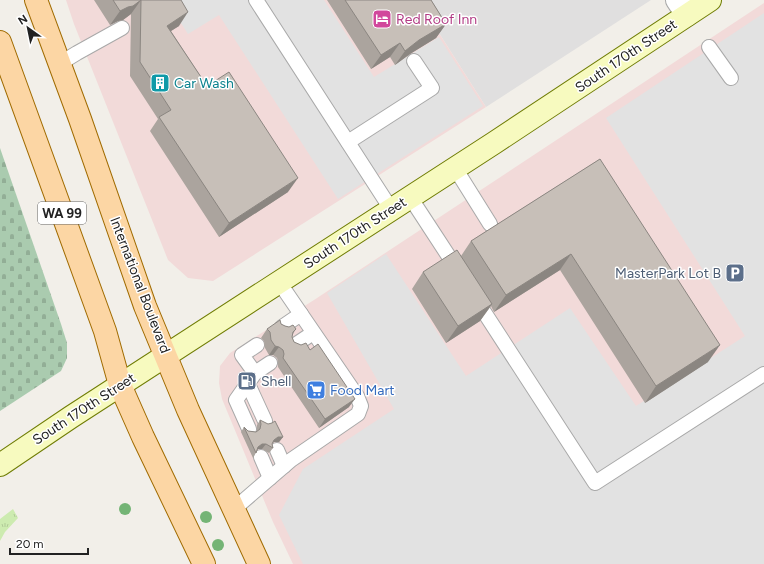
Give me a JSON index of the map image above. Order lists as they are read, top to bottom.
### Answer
{
  "streets": {
    "main road": ["WA 99", "International Boulevard"],
    "street": ["South 170th Street"]
  },
  "crossings": [
    ["South 170th Street", "WA 99"],
    ["South 170th Street", "International Boulevard"]
  ],
  "places": {
    "hotel": ["Red Roof Inn"],
    "building": ["Car Wash"],
    "parking": ["MasterPark Lot B"],
    "fuel station": ["Shell"],
    "supermarket": ["Food Mart"]
  },
  "scale_bar": "20 m",
  "north": "top left"
}
